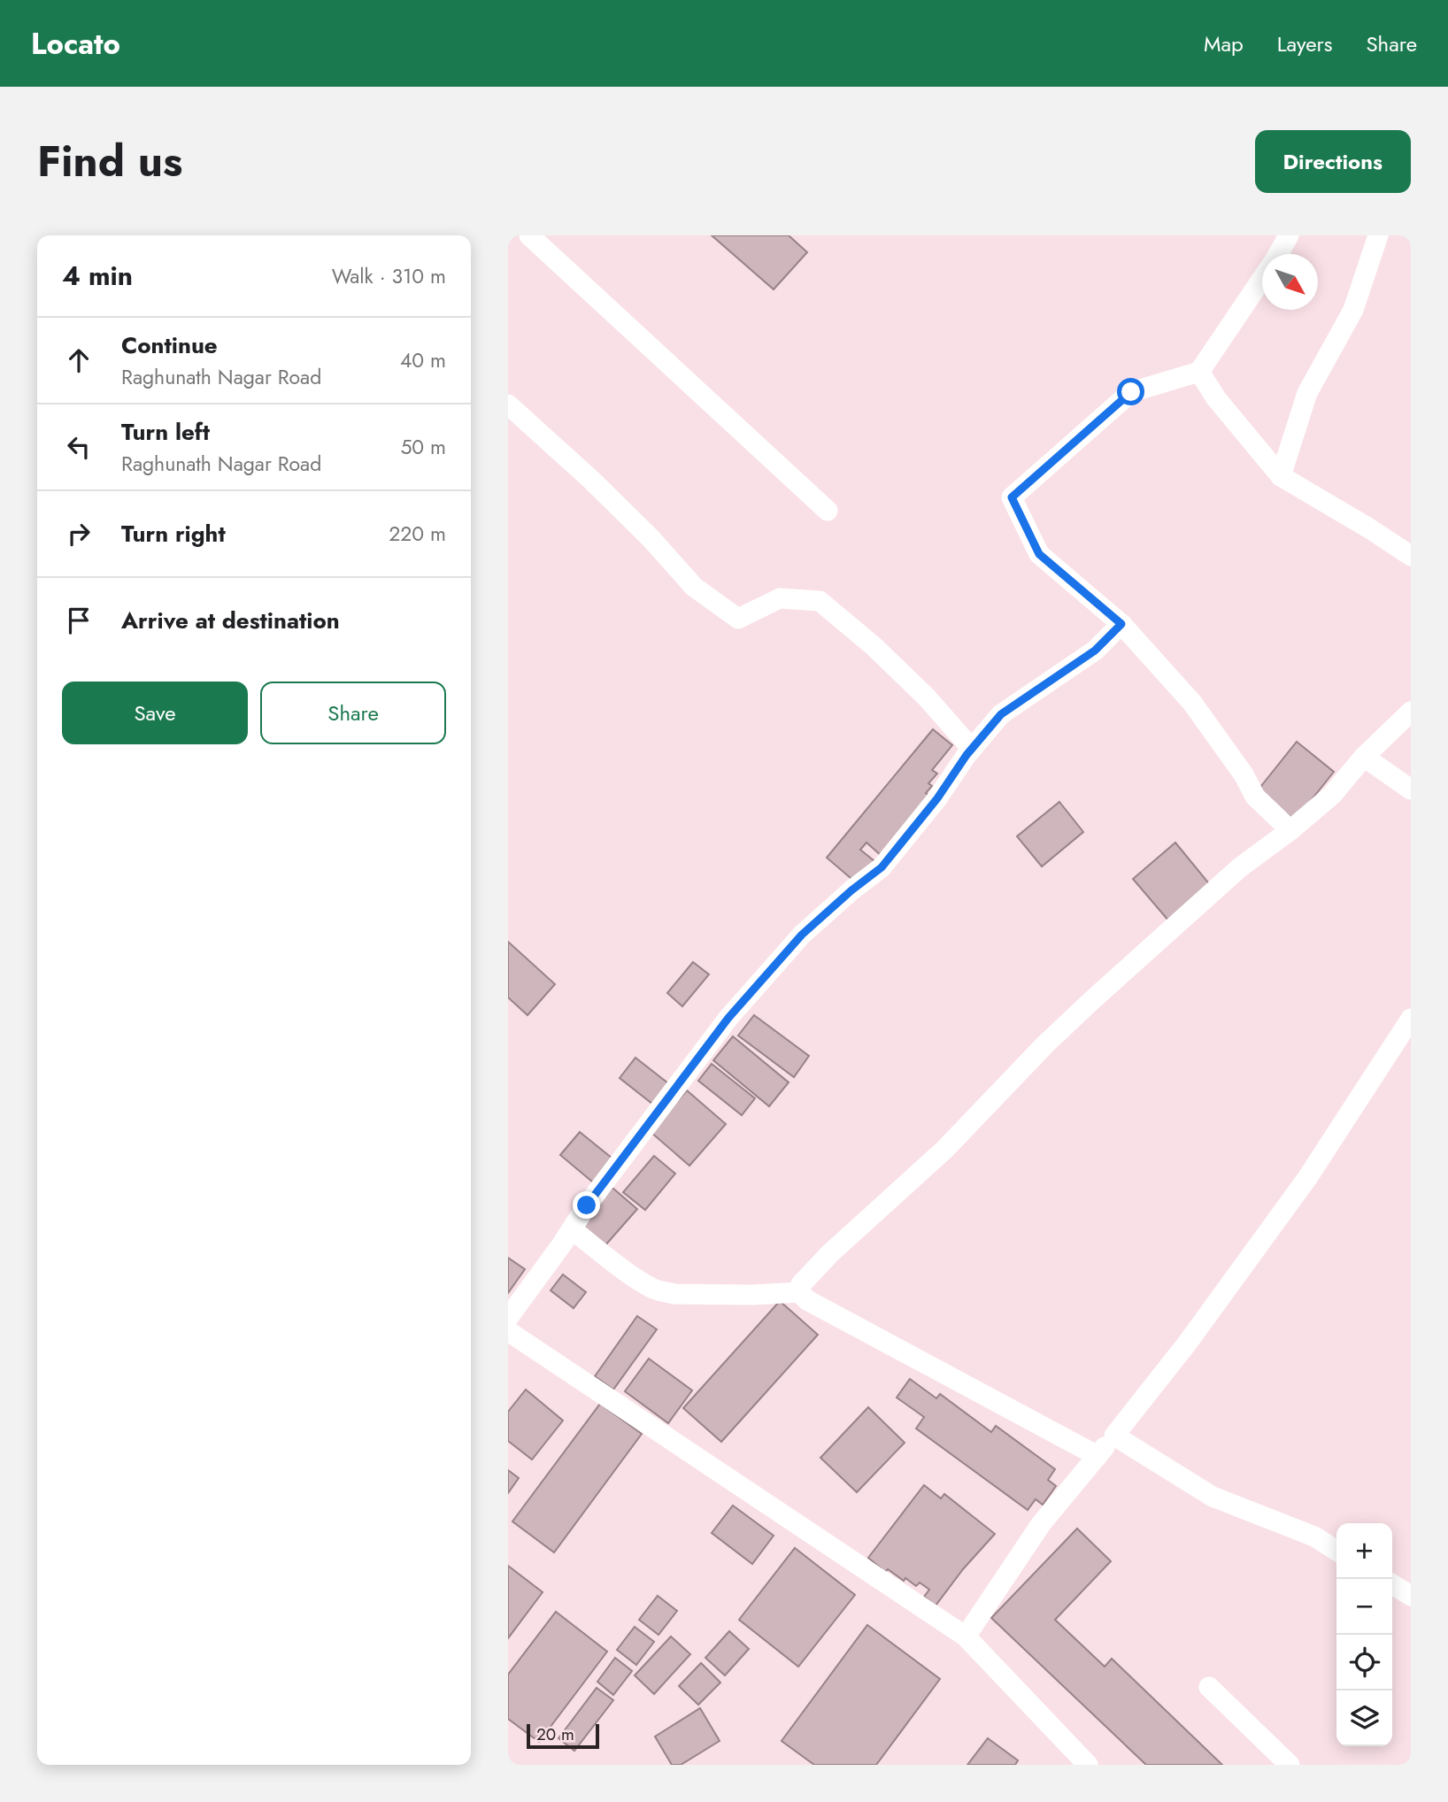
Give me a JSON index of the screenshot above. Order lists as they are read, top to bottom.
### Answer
{
  "scale_bar": "20 m",
  "north": "bottom right",
  "page": {
    "header": "Locato",
    "nav": ["Map", "Layers", "Share"],
    "title": "Find us",
    "buttons": [
      "Directions",
      ["Save", "Share"]
    ],
    "heading": ["4 min", "Walk · 310 m"],
    "list": [
      ["Continue", "Raghunath Nagar Road", "40 m"],
      ["Turn left", "Raghunath Nagar Road", "50 m"],
      ["Turn right", "220 m"],
      "Arrive at destination"
    ],
    "map_buttons": ["+", "−"],
    "scale": "20 m"
  }
}
